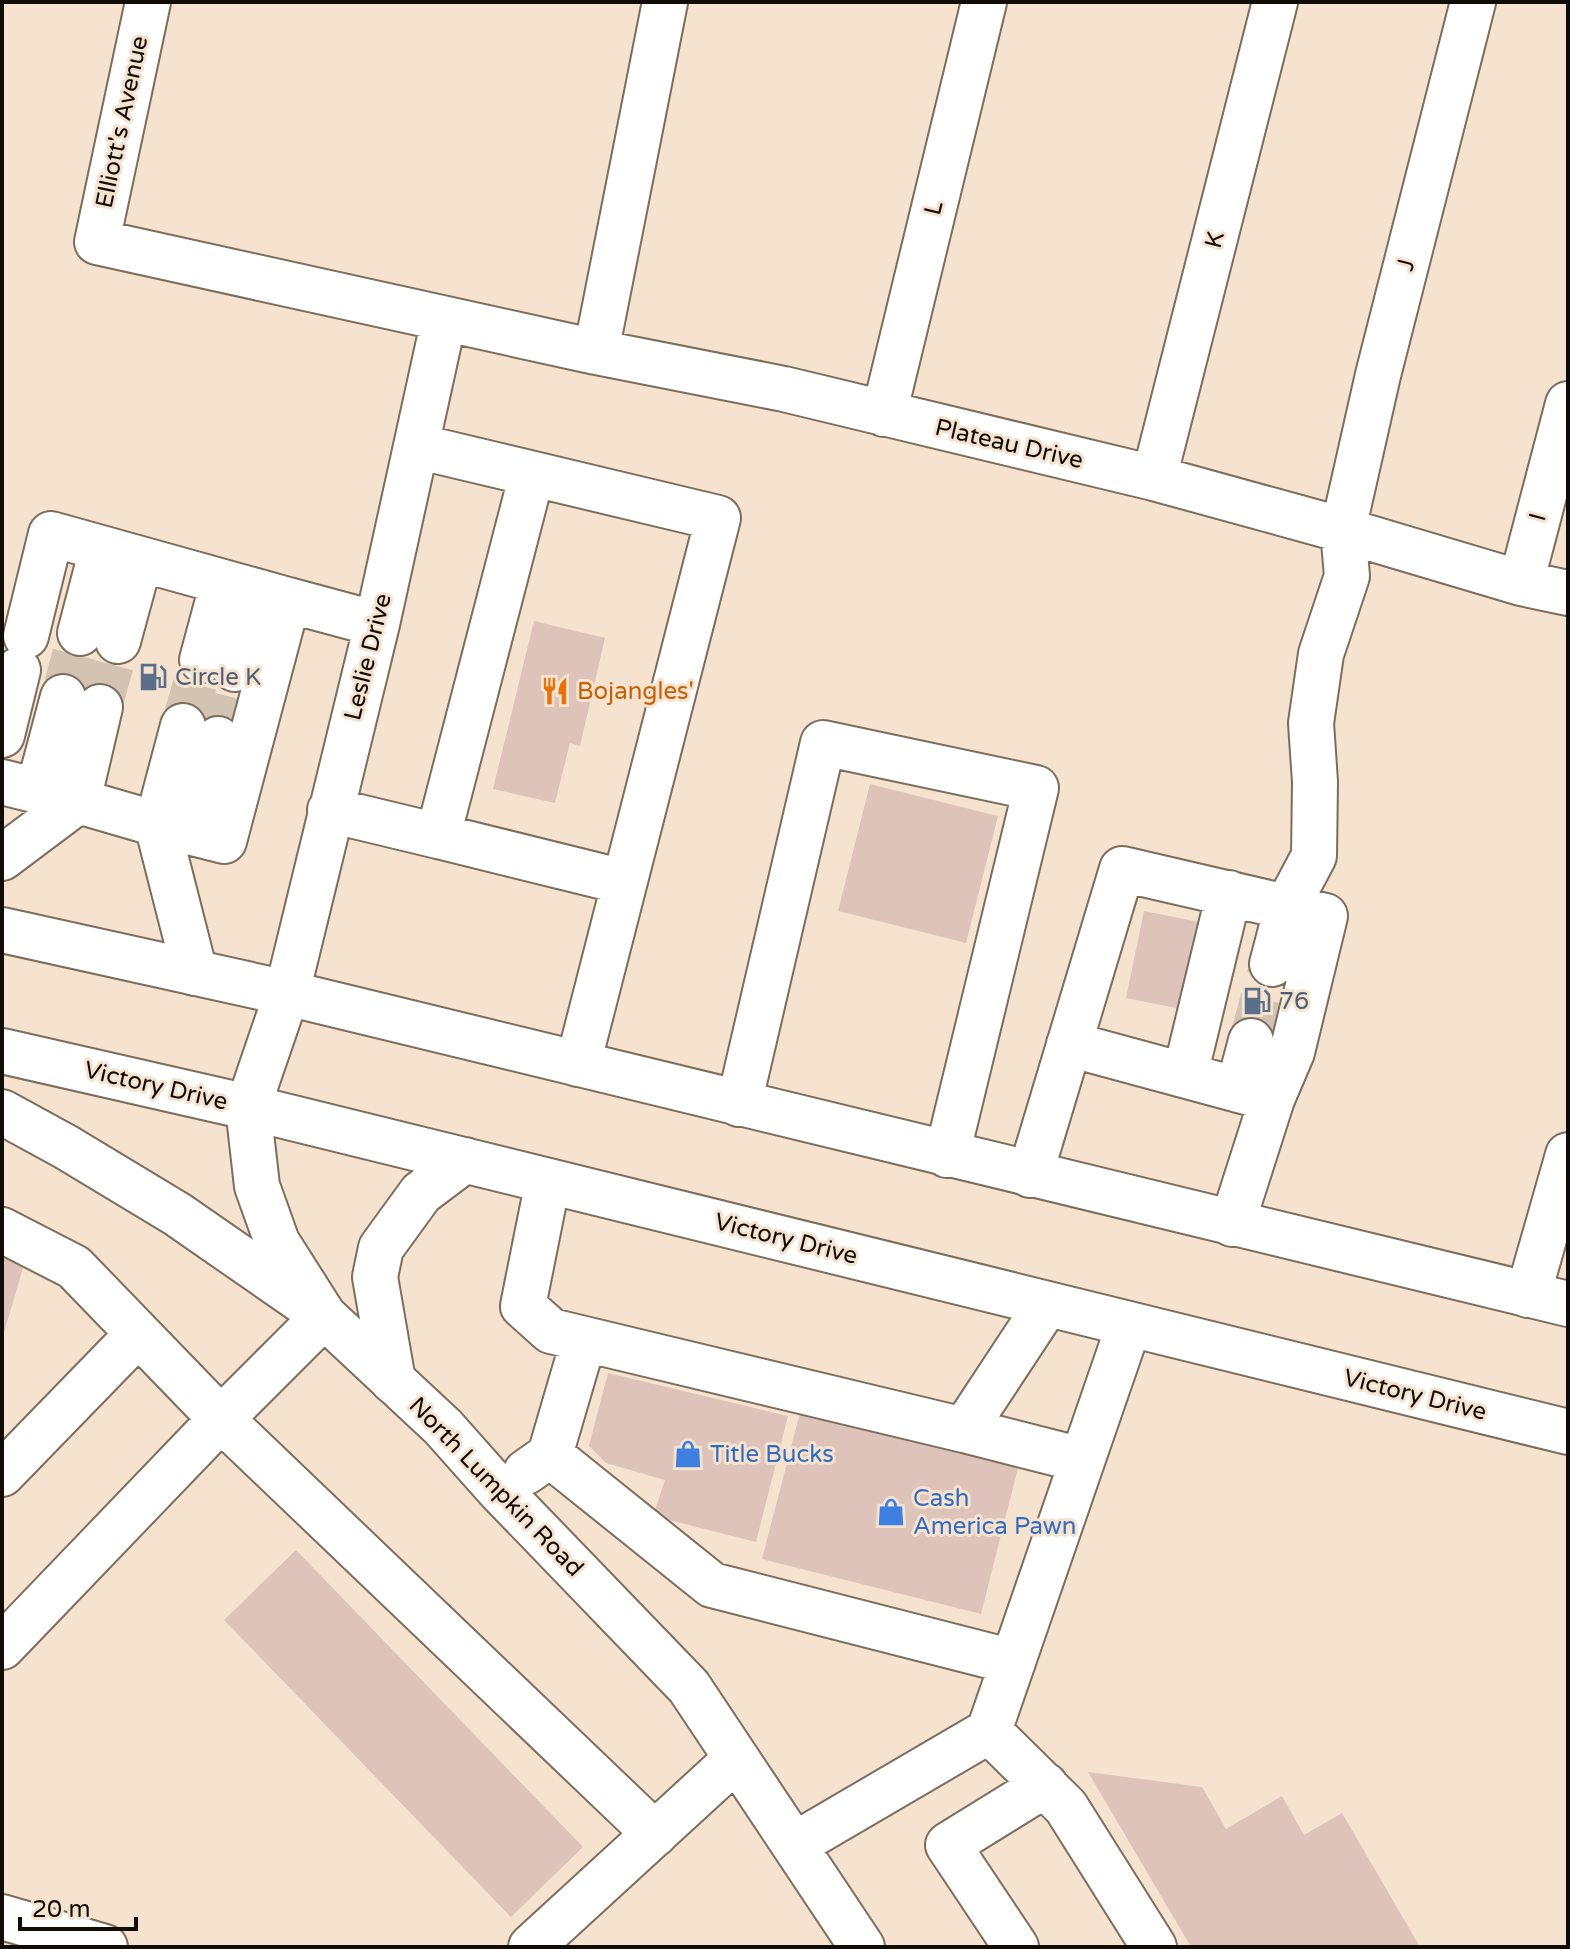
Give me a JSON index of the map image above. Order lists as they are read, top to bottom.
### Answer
{
  "streets": {
    "main road": [
      "Elliott's Avenue",
      "L",
      "K",
      "J",
      "Plateau Drive",
      "I",
      "Leslie Drive",
      "Victory Drive",
      "North Lumpkin Road"
    ]
  },
  "crossings": [
    ["Elliott's Avenue", "Plateau Drive"],
    ["L", "Plateau Drive"],
    ["K", "Plateau Drive"],
    ["J", "Plateau Drive"],
    ["Plateau Drive", "I"],
    ["Plateau Drive", "Leslie Drive"],
    ["Leslie Drive", "North Lumpkin Road"],
    ["Victory Drive", "North Lumpkin Road"]
  ],
  "places": {
    "fuel station": ["Circle K", "76"],
    "restaurant": ["Bojangles'"],
    "shop": ["Title Bucks", "Cash America Pawn"]
  },
  "scale_bar": "20 m"
}
